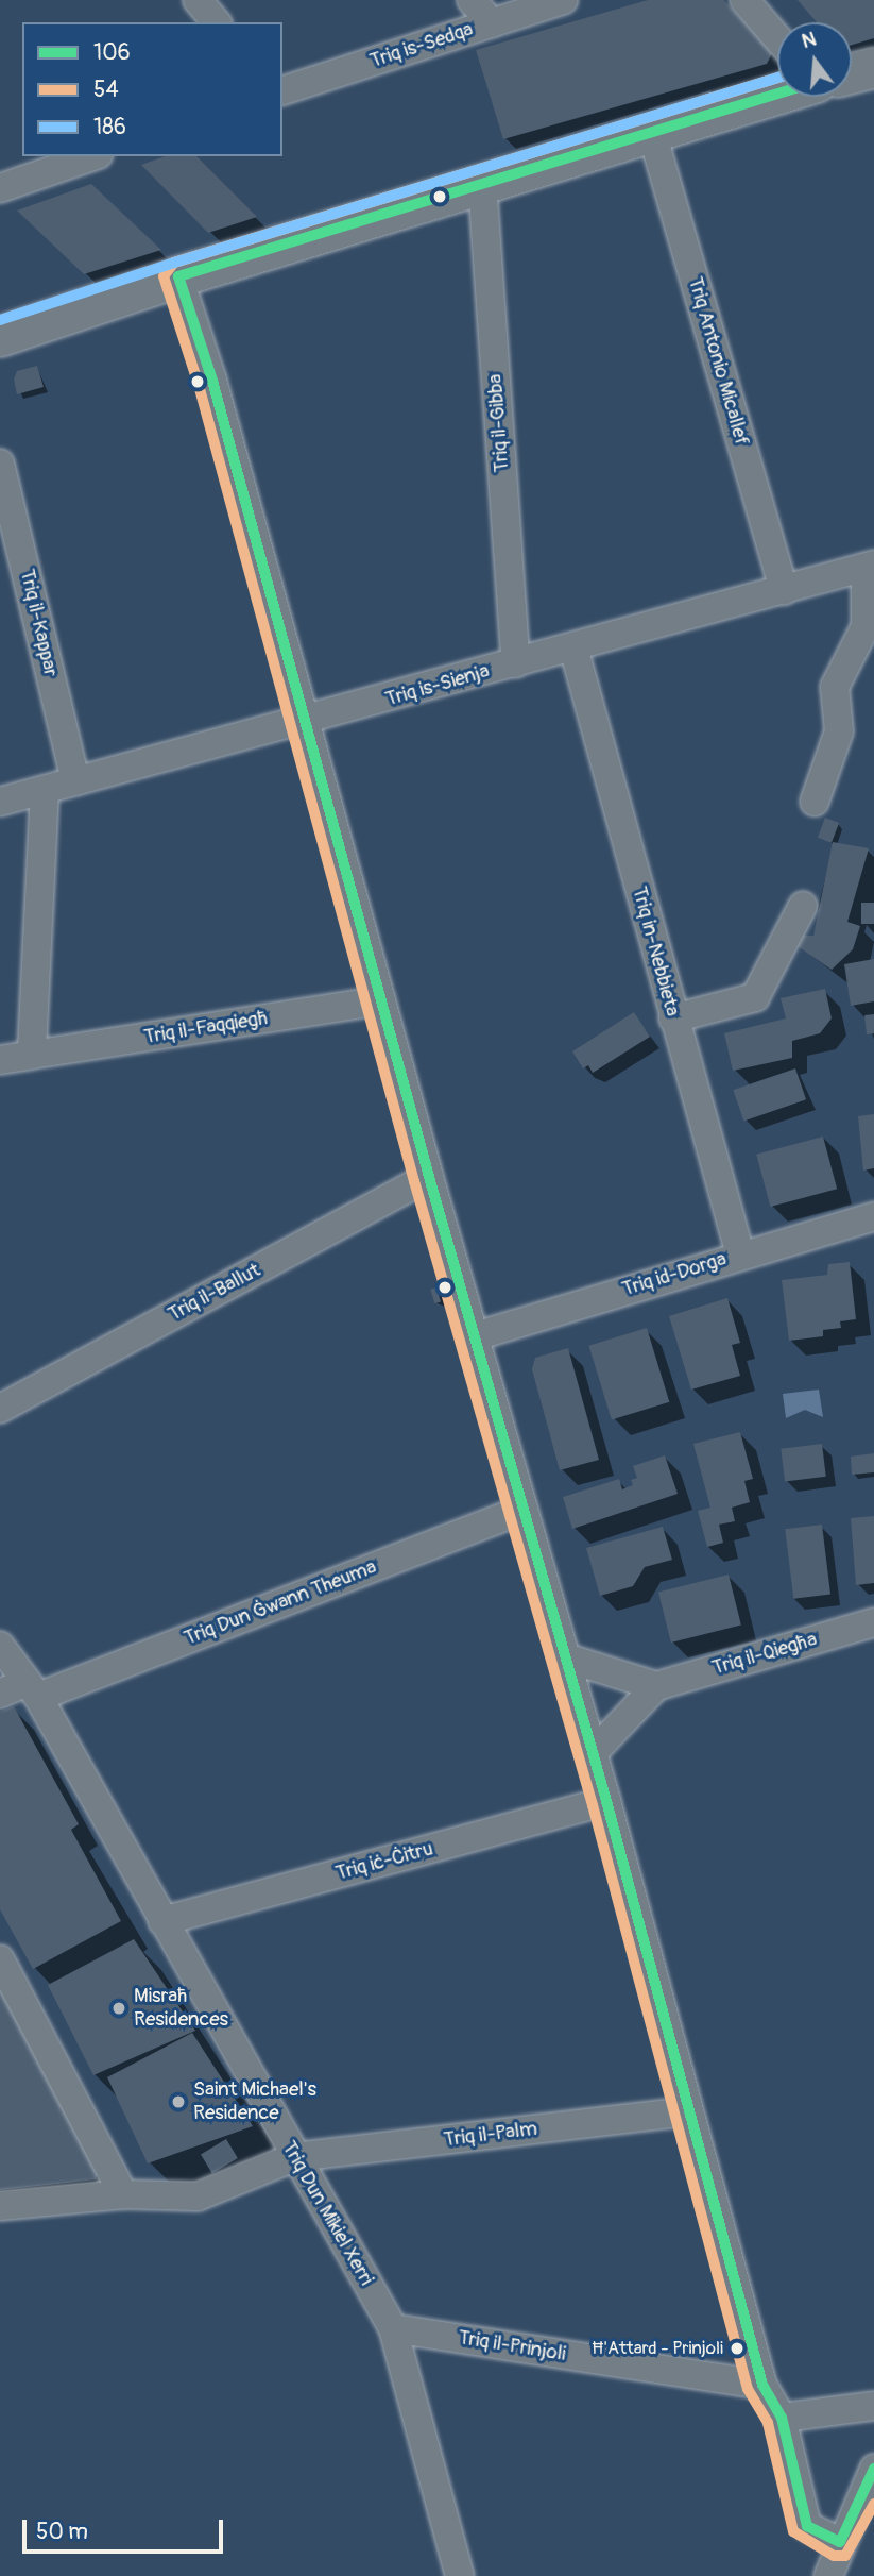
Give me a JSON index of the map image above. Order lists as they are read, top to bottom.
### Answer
{
  "streets": {
    "street": [
      "Triq is-Sedqa",
      "Triq Antonio Micallef",
      "Triq il-Gibba",
      "Triq il-Kappar",
      "Triq is-Sienja",
      "Triq in-Nebbieta",
      "Triq il-Faqqiegħ",
      "Triq id-Dorga",
      "Triq il-Ballut",
      "Triq Dun Ġwann Theuma",
      "Triq il-Qiegħa",
      "Triq iċ-Ċitru",
      "Triq il-Palm",
      "Triq Dun Mikiel Xerri",
      "Triq il-Prinjoli"
    ]
  },
  "crossings": [
    ["Triq Antonio Micallef", "Triq is-Sienja"],
    ["Triq il-Gibba", "Triq is-Sienja"],
    ["Triq il-Kappar", "Triq is-Sienja"],
    ["Triq is-Sienja", "Triq in-Nebbieta"],
    ["Triq in-Nebbieta", "Triq id-Dorga"],
    ["Triq Dun Ġwann Theuma", "Triq Dun Mikiel Xerri"],
    ["Triq iċ-Ċitru", "Triq Dun Mikiel Xerri"],
    ["Triq il-Palm", "Triq Dun Mikiel Xerri"],
    ["Triq Dun Mikiel Xerri", "Triq il-Prinjoli"]
  ],
  "places": ["Misraħ Residences", "Saint Michael's Residence", "Ħ'Attard - Prinjoli"],
  "lines": ["transit line 54", "transit line 186", "transit line 106"],
  "legend": ["106", "54", "186"],
  "scale_bar": "50 m",
  "north": "top"
}
